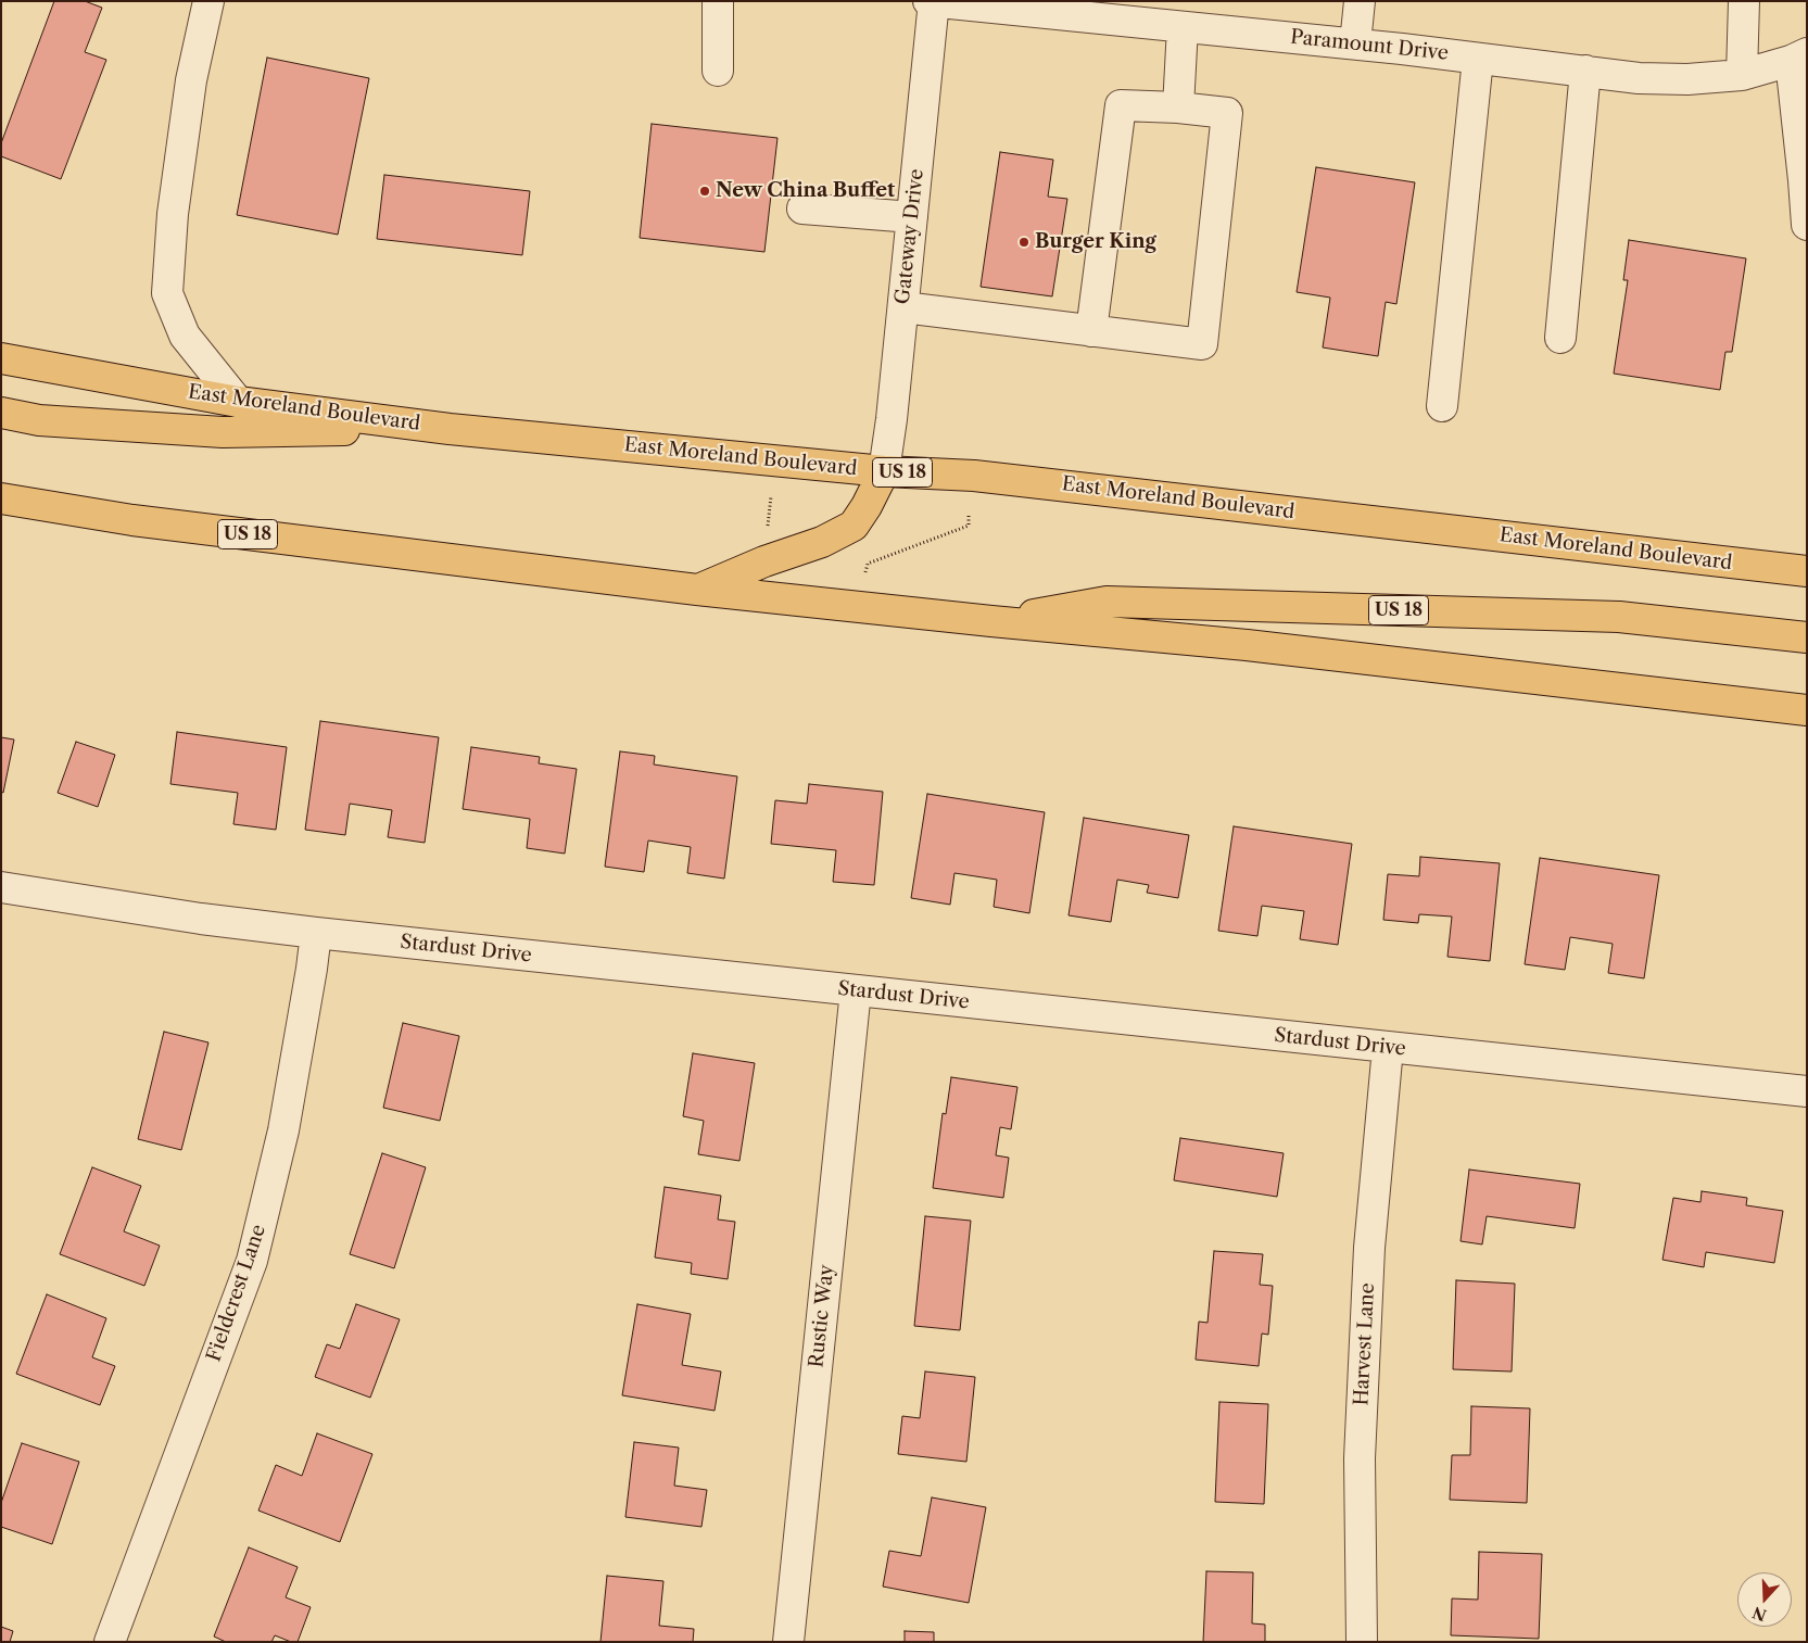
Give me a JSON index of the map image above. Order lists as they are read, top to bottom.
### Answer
{
  "streets": {
    "main road": ["East Moreland Boulevard", "US 18"],
    "street": [
      "Paramount Drive",
      "Gateway Drive",
      "Stardust Drive",
      "Fieldcrest Lane",
      "Rustic Way",
      "Harvest Lane"
    ]
  },
  "crossings": [
    ["Paramount Drive", "Gateway Drive"],
    ["Gateway Drive", "East Moreland Boulevard"],
    ["Stardust Drive", "Fieldcrest Lane"],
    ["Stardust Drive", "Rustic Way"],
    ["Stardust Drive", "Harvest Lane"]
  ],
  "places": ["New China Buffet", "Burger King"],
  "north": "bottom"
}
